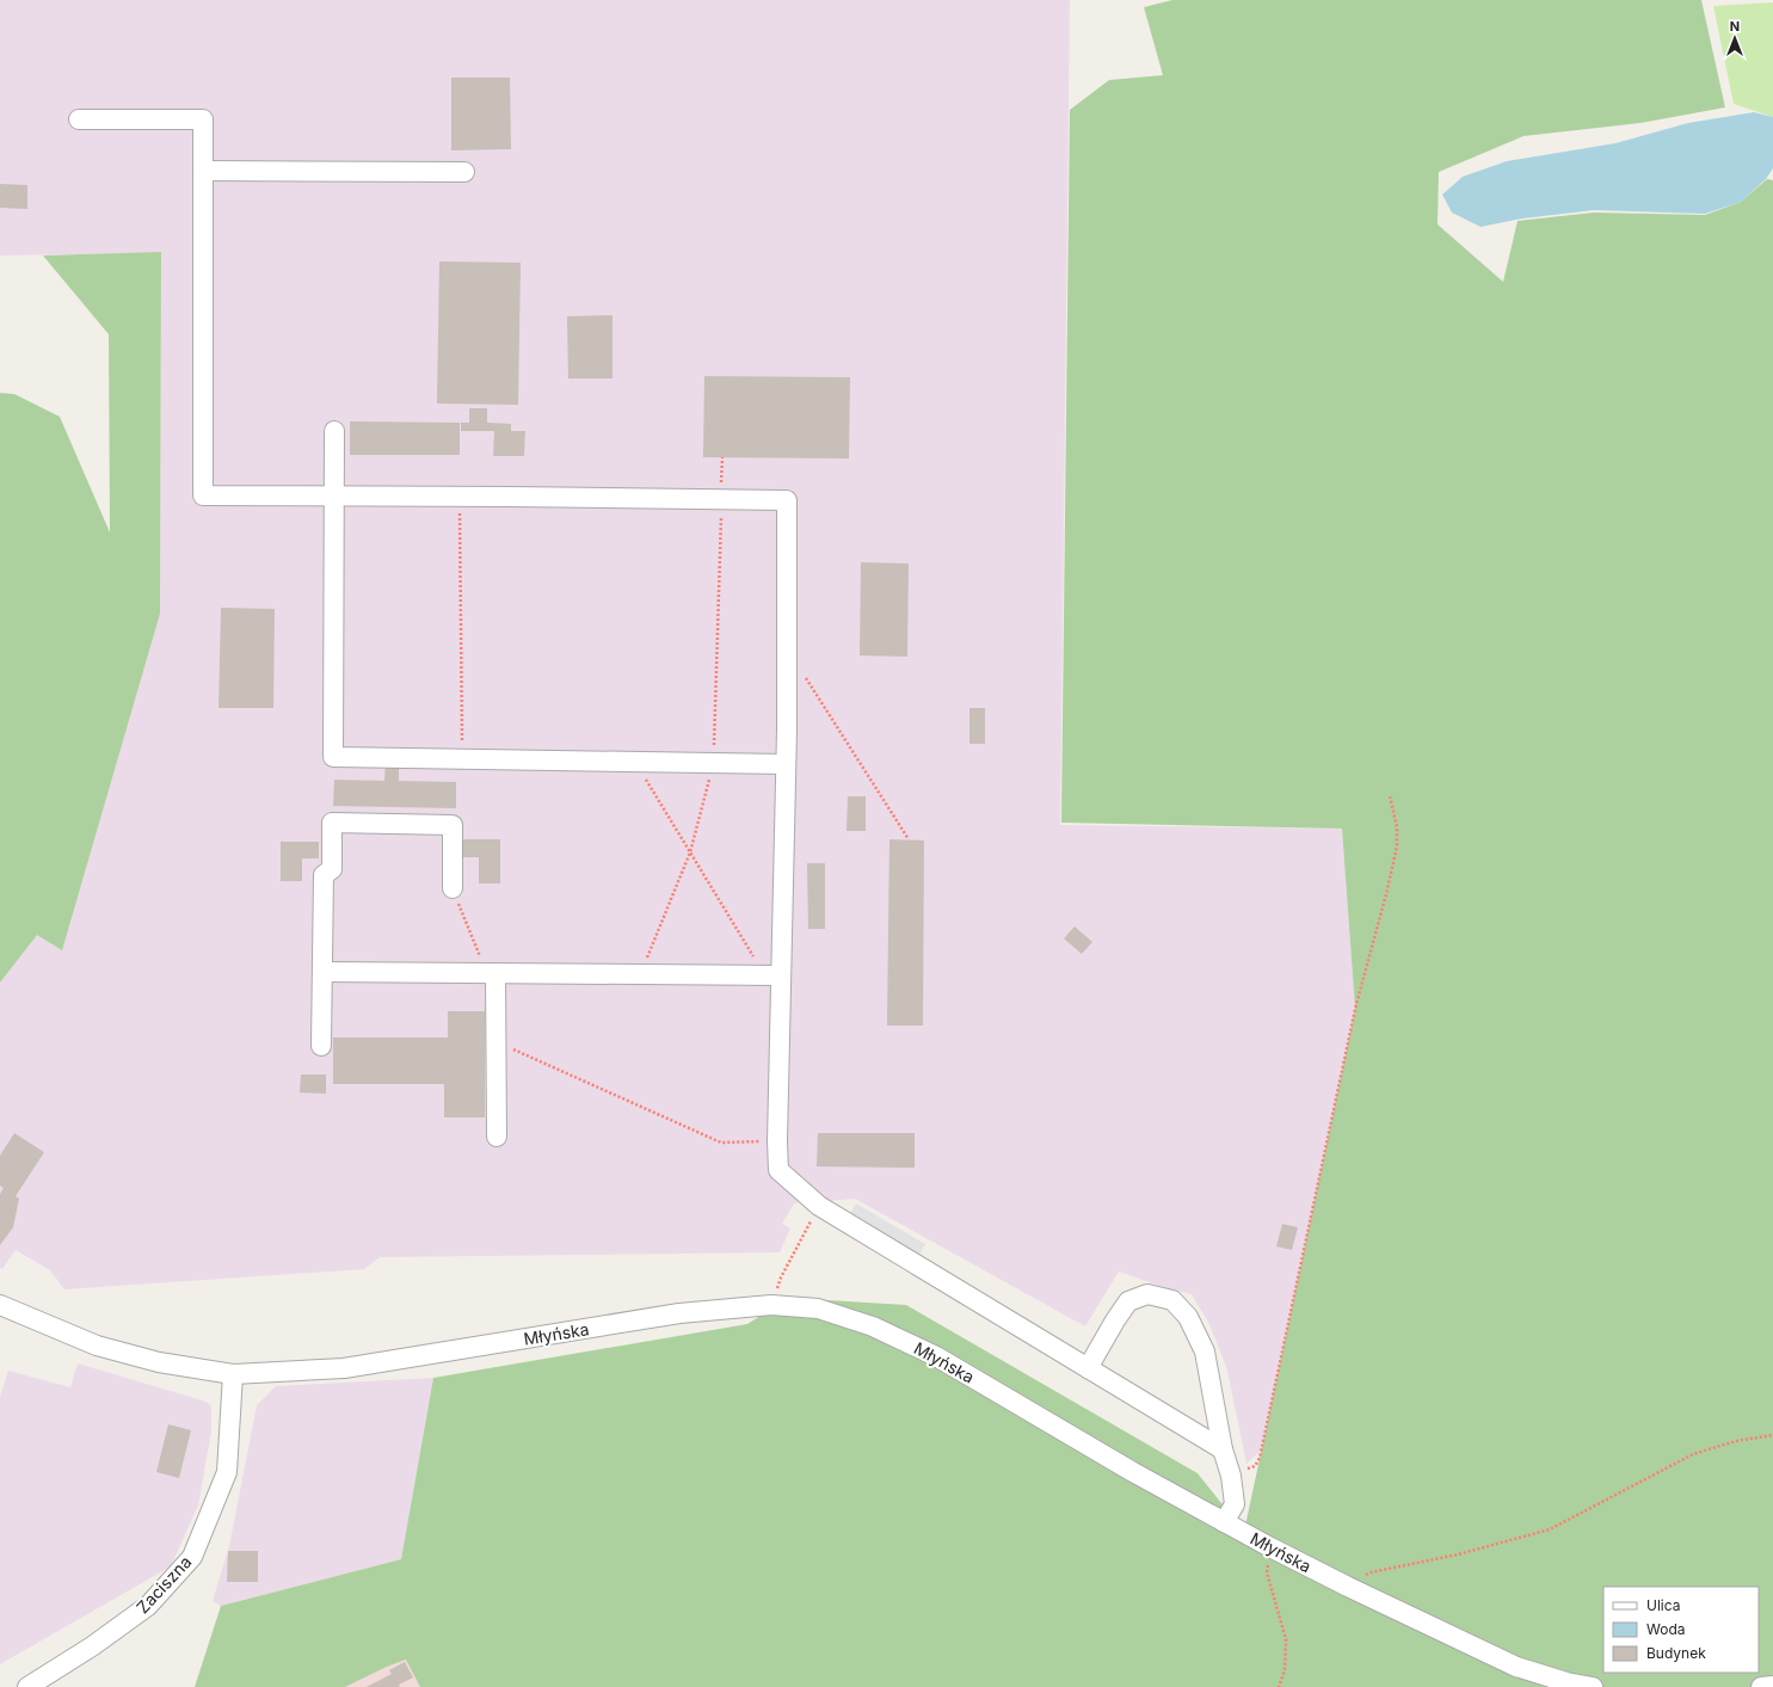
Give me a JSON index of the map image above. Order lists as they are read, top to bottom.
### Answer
{
  "streets": {
    "street": ["Młyńska", "Zaciszna"]
  },
  "crossings": [
    ["Młyńska", "Zaciszna"]
  ],
  "legend": ["Ulica", "Woda", "Budynek"],
  "north": "top"
}
